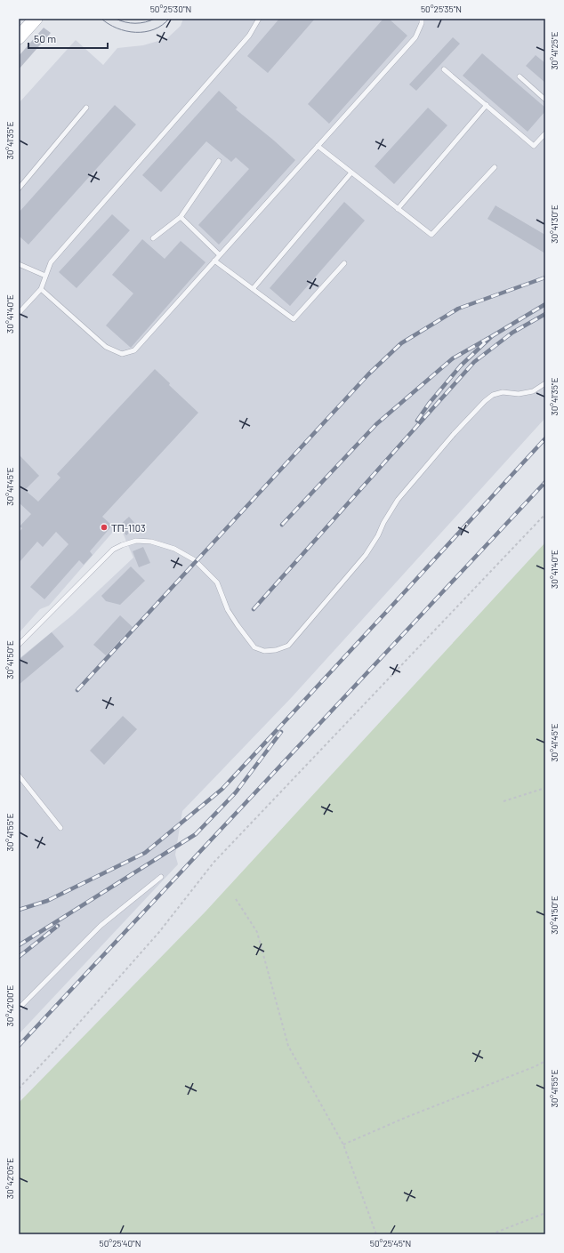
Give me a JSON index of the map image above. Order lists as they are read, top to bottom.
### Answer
{
  "places": ["ТП-1103"],
  "scale_bar": "50 m",
  "coordinates": [
    "50°25'30\"N",
    "50°25'35\"N",
    "30°41'25\"E",
    "30°41'35\"E",
    "30°41'30\"E",
    "30°41'40\"E",
    "30°41'45\"E",
    "30°41'50\"E",
    "30°41'55\"E",
    "30°42'00\"E",
    "30°42'05\"E",
    "50°25'40\"N",
    "50°25'45\"N"
  ]
}
